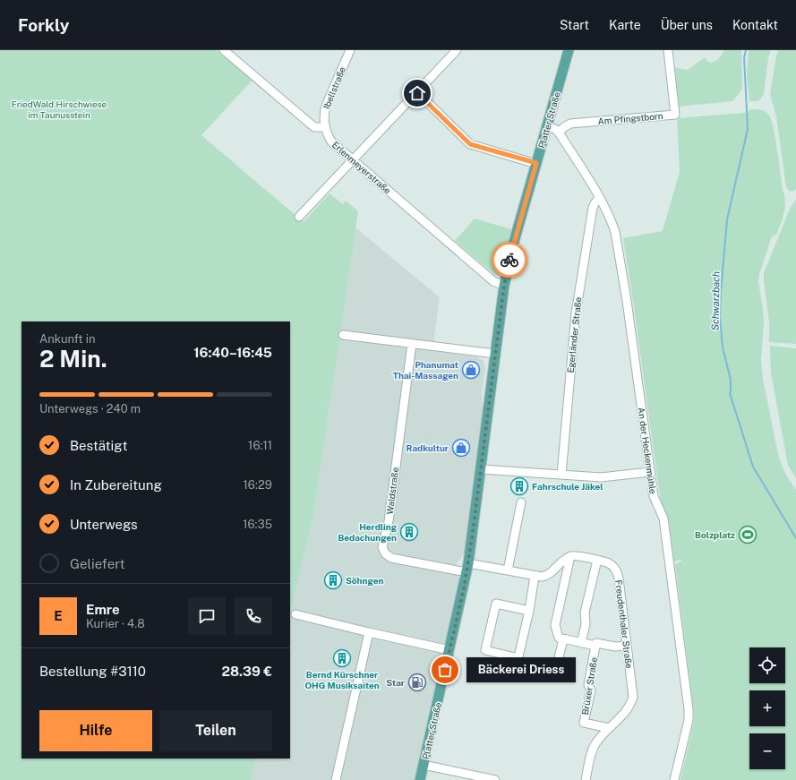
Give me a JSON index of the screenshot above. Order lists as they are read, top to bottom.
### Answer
{
  "streets": {
    "main road": ["Platter Straße"],
    "street": [
      "Ibellstraße",
      "Am Pfingstborn",
      "Erlenmeyerstraße",
      "Egerländer Straße",
      "An der Heckenmühle",
      "Waldstraße",
      "Freudenthaler Straße",
      "Brüxer Straße"
    ]
  },
  "crossings": [
    ["Ibellstraße", "Erlenmeyerstraße"],
    ["Am Pfingstborn", "An der Heckenmühle"],
    ["Platter Straße", "Erlenmeyerstraße"],
    ["Platter Straße", "Waldstraße"],
    ["Egerländer Straße", "An der Heckenmühle"],
    ["Freudenthaler Straße", "Brüxer Straße"]
  ],
  "water": ["Schwarzbach"],
  "parks": ["FriedWald Hirschwiese im Taunusstein"],
  "places": {
    "shop": ["Phanumat Thai-Massagen", "Radkultur"],
    "building": [
      "Fahrschule Jäkel",
      "Herdling Bedachungen",
      "Söhngen",
      "Bernd Kürschner OHG Musiksaiten"
    ],
    "sports": ["Bolzplatz"],
    "other": ["Bäckerei Driess"],
    "fuel station": ["Star"]
  },
  "page": {
    "header": "Forkly",
    "nav": [
      "Start",
      "Karte",
      "Über uns",
      "Kontakt"
    ],
    "heading": ["2 Min.", "Ankunft in", "16:40–16:45"],
    "panel": [
      "Emre",
      "Kurier · 4.8",
      "Bestellung #3110",
      "28.39 €"
    ],
    "bar": "Unterwegs · 240 m",
    "list": [
      ["Bestätigt", "16:11"],
      ["In Zubereitung", "16:29"],
      ["Unterwegs", "16:35"],
      "Geliefert"
    ],
    "round": "E",
    "map_buttons": ["+", "−"],
    "bubble": "Bäckerei Driess",
    "buttons": ["Hilfe", "Teilen"]
  }
}
